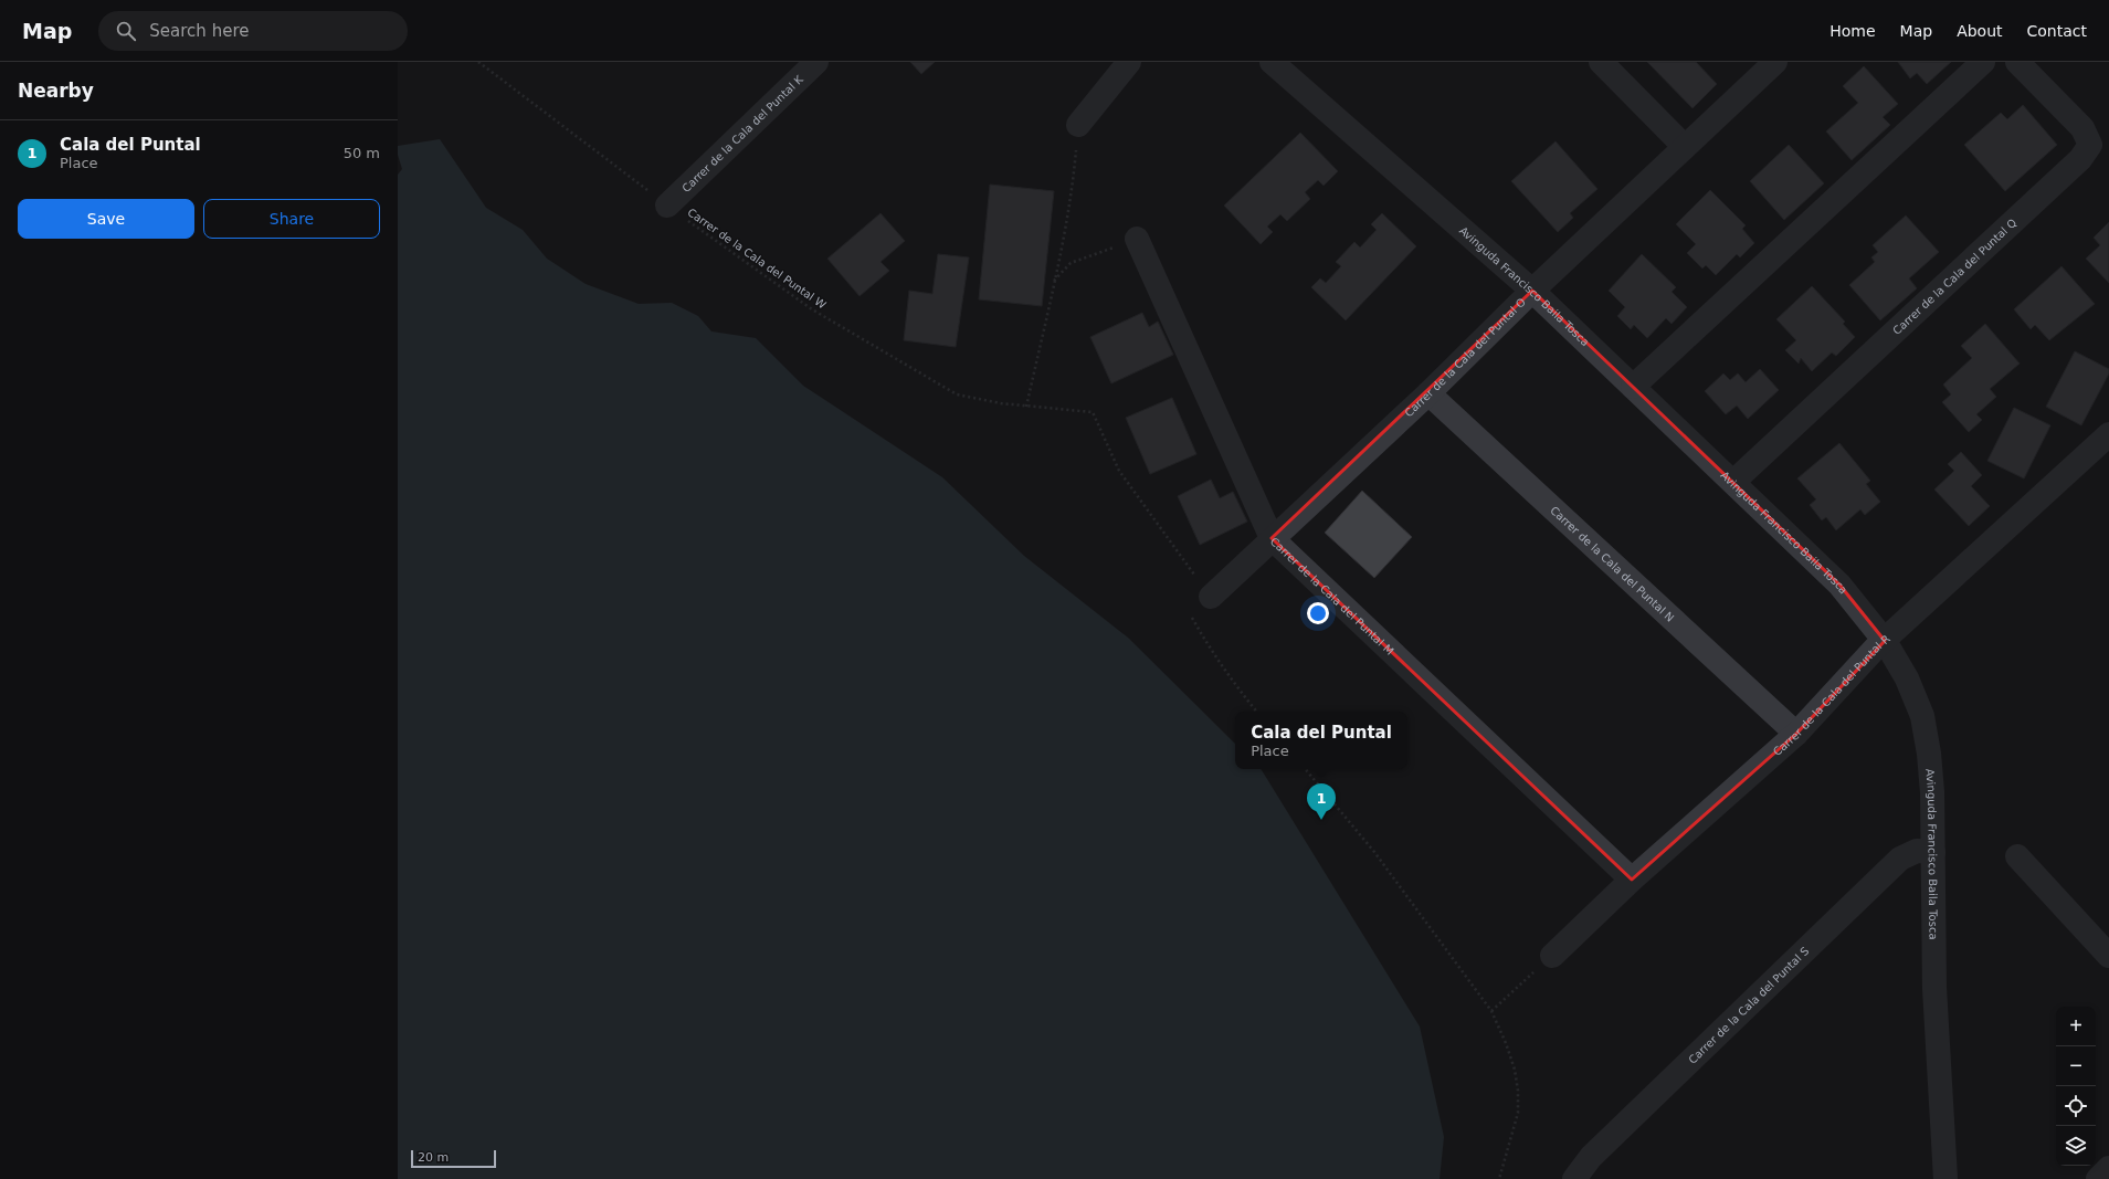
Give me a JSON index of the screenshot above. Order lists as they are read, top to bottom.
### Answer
{
  "streets": {
    "street": [
      "Carrer de la Cala del Puntal K",
      "Carrer de la Cala del Puntal Q",
      "Avinguda Francisco Baila Tosca",
      "Carrer de la Cala del Puntal O",
      "Carrer de la Cala del Puntal N",
      "Carrer de la Cala del Puntal M",
      "Carrer de la Cala del Puntal R",
      "Carrer de la Cala del Puntal S"
    ],
    "path": ["Carrer de la Cala del Puntal W"]
  },
  "crossings": [
    ["Carrer de la Cala del Puntal K", "Carrer de la Cala del Puntal W"],
    ["Carrer de la Cala del Puntal W", "Carrer de la Cala del Puntal O"],
    ["Carrer de la Cala del Puntal Q", "Avinguda Francisco Baila Tosca"],
    ["Avinguda Francisco Baila Tosca", "Carrer de la Cala del Puntal O"],
    ["Avinguda Francisco Baila Tosca", "Carrer de la Cala del Puntal R"],
    ["Avinguda Francisco Baila Tosca", "Carrer de la Cala del Puntal S"],
    ["Carrer de la Cala del Puntal O", "Carrer de la Cala del Puntal N"],
    ["Carrer de la Cala del Puntal O", "Carrer de la Cala del Puntal M"],
    ["Carrer de la Cala del Puntal N", "Carrer de la Cala del Puntal R"],
    ["Carrer de la Cala del Puntal M", "Carrer de la Cala del Puntal R"]
  ],
  "scale_bar": "20 m",
  "page": {
    "header": "Map",
    "search": "Search here",
    "nav": [
      "Home",
      "Map",
      "About",
      "Contact"
    ],
    "heading": "Nearby",
    "list": [
      {
        "mark": "1",
        "name": "Cala del Puntal",
        "note": "Place",
        "value": "50 m"
      }
    ],
    "buttons": ["Save", "Share"],
    "popup": ["Cala del Puntal", "Place"],
    "pins": "1",
    "map_buttons": ["+", "−"],
    "scale": "20 m"
  }
}
